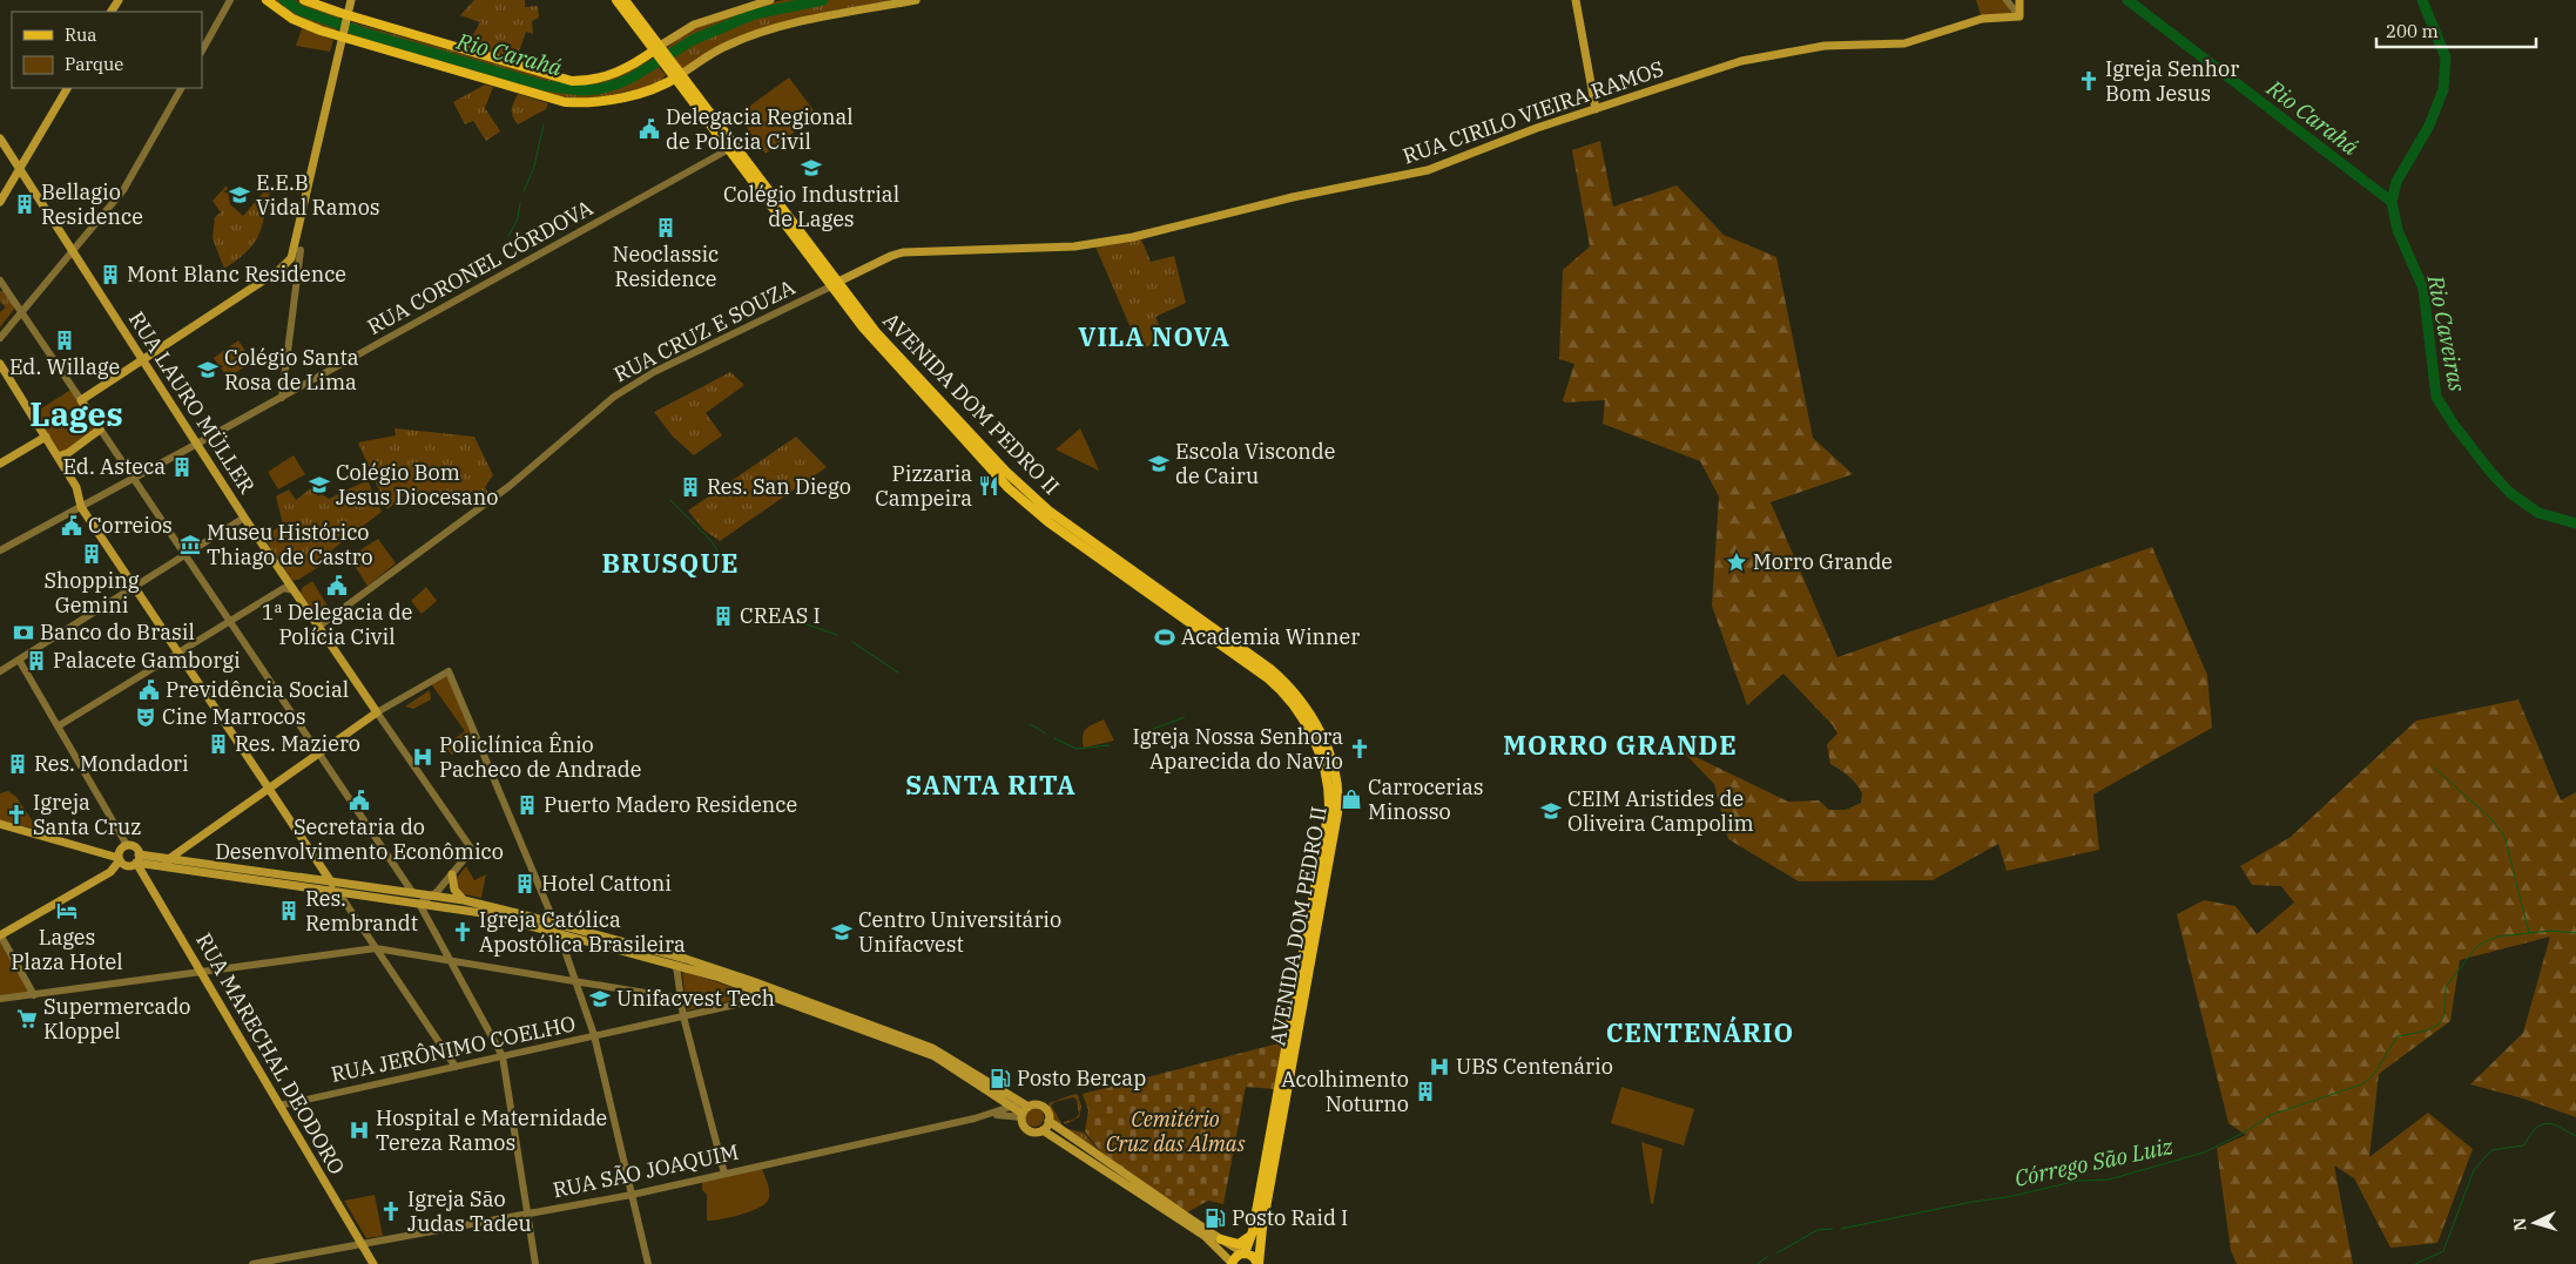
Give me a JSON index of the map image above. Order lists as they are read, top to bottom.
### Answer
{
  "streets": {
    "main road": [
      "RUA CIRILO VIEIRA RAMOS",
      "RUA LAURO MÜLLER",
      "AVENIDA DOM PEDRO II",
      "RUA MARECHAL DEODORO"
    ],
    "street": [
      "RUA CORONEL CÓRDOVA",
      "RUA CRUZ E SOUZA",
      "RUA JERÔNIMO COELHO",
      "RUA SÃO JOAQUIM"
    ]
  },
  "crossings": [
    ["RUA CIRILO VIEIRA RAMOS", "RUA CRUZ E SOUZA"],
    ["RUA CIRILO VIEIRA RAMOS", "AVENIDA DOM PEDRO II"],
    ["RUA CORONEL CÓRDOVA", "RUA LAURO MÜLLER"],
    ["RUA CORONEL CÓRDOVA", "AVENIDA DOM PEDRO II"],
    ["RUA CRUZ E SOUZA", "RUA LAURO MÜLLER"],
    ["RUA CRUZ E SOUZA", "AVENIDA DOM PEDRO II"],
    ["RUA JERÔNIMO COELHO", "RUA MARECHAL DEODORO"],
    ["RUA MARECHAL DEODORO", "RUA SÃO JOAQUIM"]
  ],
  "districts": [
    "VILA NOVA",
    "Lages",
    "BRUSQUE",
    "MORRO GRANDE",
    "SANTA RITA",
    "CENTENÁRIO"
  ],
  "water": ["Rio Carahá", "Rio Caveiras", "Córrego São Luiz"],
  "parks": ["Cemitério Cruz das Almas"],
  "places": {
    "church": [
      "Igreja Senhor Bom Jesus",
      "Igreja Nossa Senhora Aparecida do Navio",
      "Igreja Santa Cruz",
      "Igreja Católica Apostólica Brasileira",
      "Igreja São Judas Tadeu"
    ],
    "public building": [
      "Delegacia Regional de Polícia Civil",
      "Correios",
      "1ª Delegacia de Polícia Civil",
      "Previdência Social",
      "Secretaria do Desenvolvimento Econômico"
    ],
    "school or university": [
      "Colégio Industrial de Lages",
      "E.E.B Vidal Ramos",
      "Colégio Santa Rosa de Lima",
      "Escola Visconde de Cairu",
      "Colégio Bom Jesus Diocesano",
      "CEIM Aristides de Oliveira Campolim",
      "Centro Universitário Unifacvest",
      "Unifacvest Tech"
    ],
    "building": [
      "Bellagio Residence",
      "Neoclassic Residence",
      "Mont Blanc Residence",
      "Ed. Willage",
      "Ed. Asteca",
      "Res. San Diego",
      "Shopping Gemini",
      "CREAS I",
      "Palacete Gamborgi",
      "Res. Maziero",
      "Res. Mondadori",
      "Puerto Madero Residence",
      "Hotel Cattoni",
      "Res. Rembrandt",
      "Acolhimento Noturno"
    ],
    "restaurant": ["Pizzaria Campeira"],
    "museum": ["Museu Histórico Thiago de Castro"],
    "place": ["Morro Grande"],
    "bank": ["Banco do Brasil"],
    "sports": ["Academia Winner"],
    "theatre": ["Cine Marrocos"],
    "hospital": ["Policlínica Ênio Pacheco de Andrade", "UBS Centenário", "Hospital e Maternidade Tereza Ramos"],
    "shop": ["Carrocerias Minosso"],
    "hotel": ["Lages Plaza Hotel"],
    "supermarket": ["Supermercado Kloppel"],
    "fuel station": ["Posto Bercap", "Posto Raid I"]
  },
  "legend": ["Rua", "Parque"],
  "scale_bar": "200 m",
  "north": "left"
}
